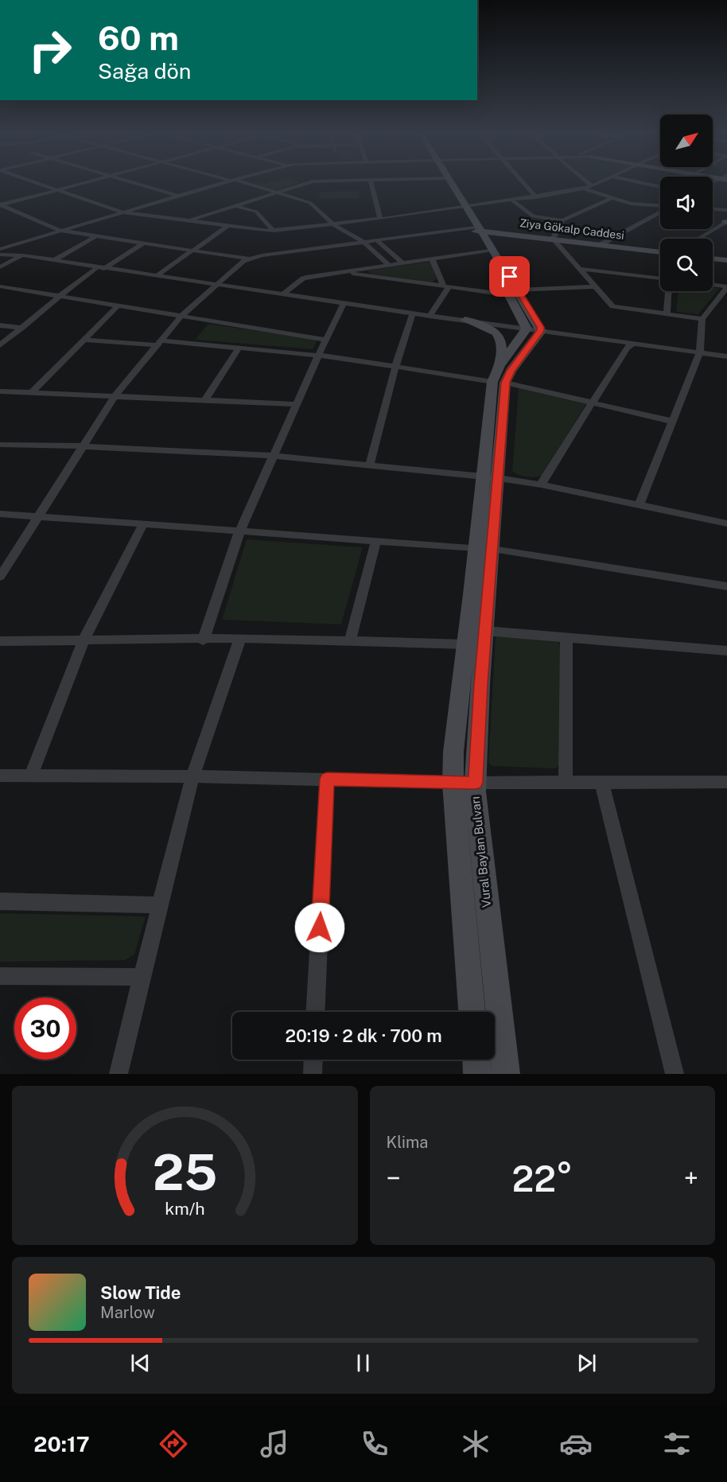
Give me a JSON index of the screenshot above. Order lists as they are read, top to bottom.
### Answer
{
  "streets": {
    "main road": ["Ziya Gökalp Caddesi", "Vural Baylan Bulvarı"]
  },
  "north": "top right",
  "page": {
    "turn": ["60 m", "Sağa dön"],
    "limit": "30",
    "trip": "20:19 · 2 dk · 700 m",
    "tile": "Klima",
    "heat": ["−", "22°", "+"],
    "song": ["Slow Tide", "Marlow"],
    "tabs": "20:17",
    "gauge": ["25", "km/h"]
  }
}
